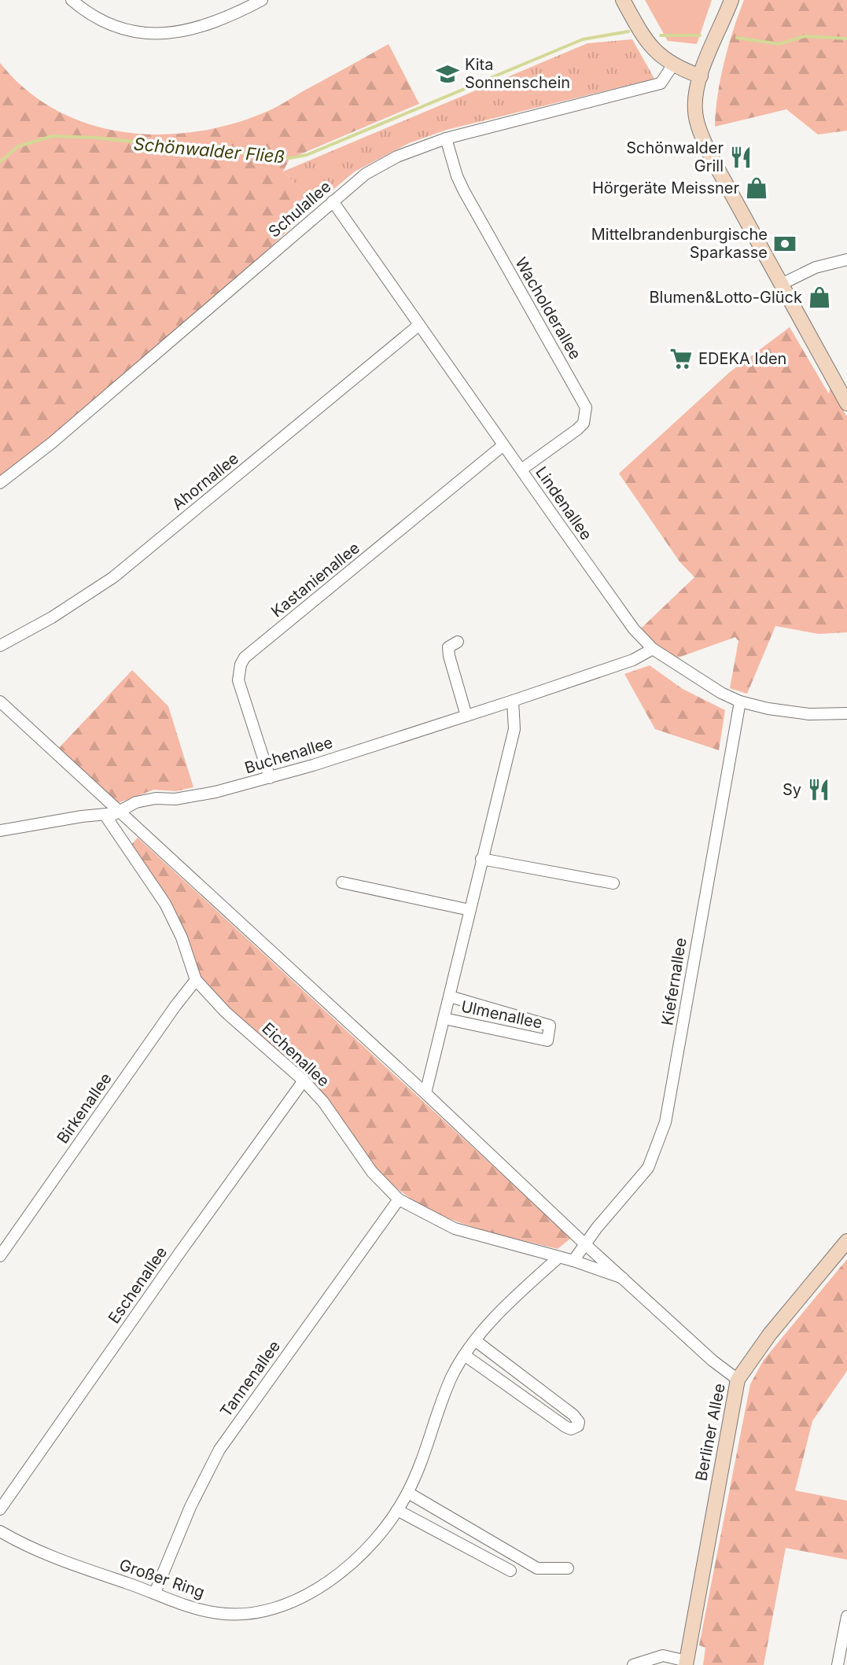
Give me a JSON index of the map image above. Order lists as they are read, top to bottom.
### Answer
{
  "streets": {
    "main road": ["Berliner Allee"],
    "street": [
      "Schulallee",
      "Wacholderallee",
      "Ahornallee",
      "Lindenallee",
      "Kastanienallee",
      "Buchenallee",
      "Kiefernallee",
      "Ulmenallee",
      "Eichenallee",
      "Birkenallee",
      "Eschenallee",
      "Tannenallee",
      "Großer Ring"
    ]
  },
  "crossings": [
    ["Schulallee", "Wacholderallee"],
    ["Schulallee", "Lindenallee"],
    ["Wacholderallee", "Lindenallee"],
    ["Ahornallee", "Lindenallee"],
    ["Lindenallee", "Kastanienallee"],
    ["Lindenallee", "Buchenallee"],
    ["Lindenallee", "Kiefernallee"],
    ["Kastanienallee", "Buchenallee"],
    ["Buchenallee", "Ulmenallee"],
    ["Buchenallee", "Eichenallee"],
    ["Kiefernallee", "Eichenallee"],
    ["Ulmenallee", "Eichenallee"],
    ["Eichenallee", "Birkenallee"],
    ["Eichenallee", "Eschenallee"],
    ["Eichenallee", "Tannenallee"],
    ["Eichenallee", "Berliner Allee"],
    ["Eichenallee", "Großer Ring"],
    ["Tannenallee", "Großer Ring"]
  ],
  "water": ["Schönwalder Fließ"],
  "places": {
    "school or university": ["Kita Sonnenschein"],
    "restaurant": ["Schönwalder Grill", "Sy"],
    "shop": ["Hörgeräte Meissner", "Blumen&Lotto-Glück"],
    "bank": ["Mittelbrandenburgische Sparkasse"],
    "supermarket": ["EDEKA Iden"]
  }
}
